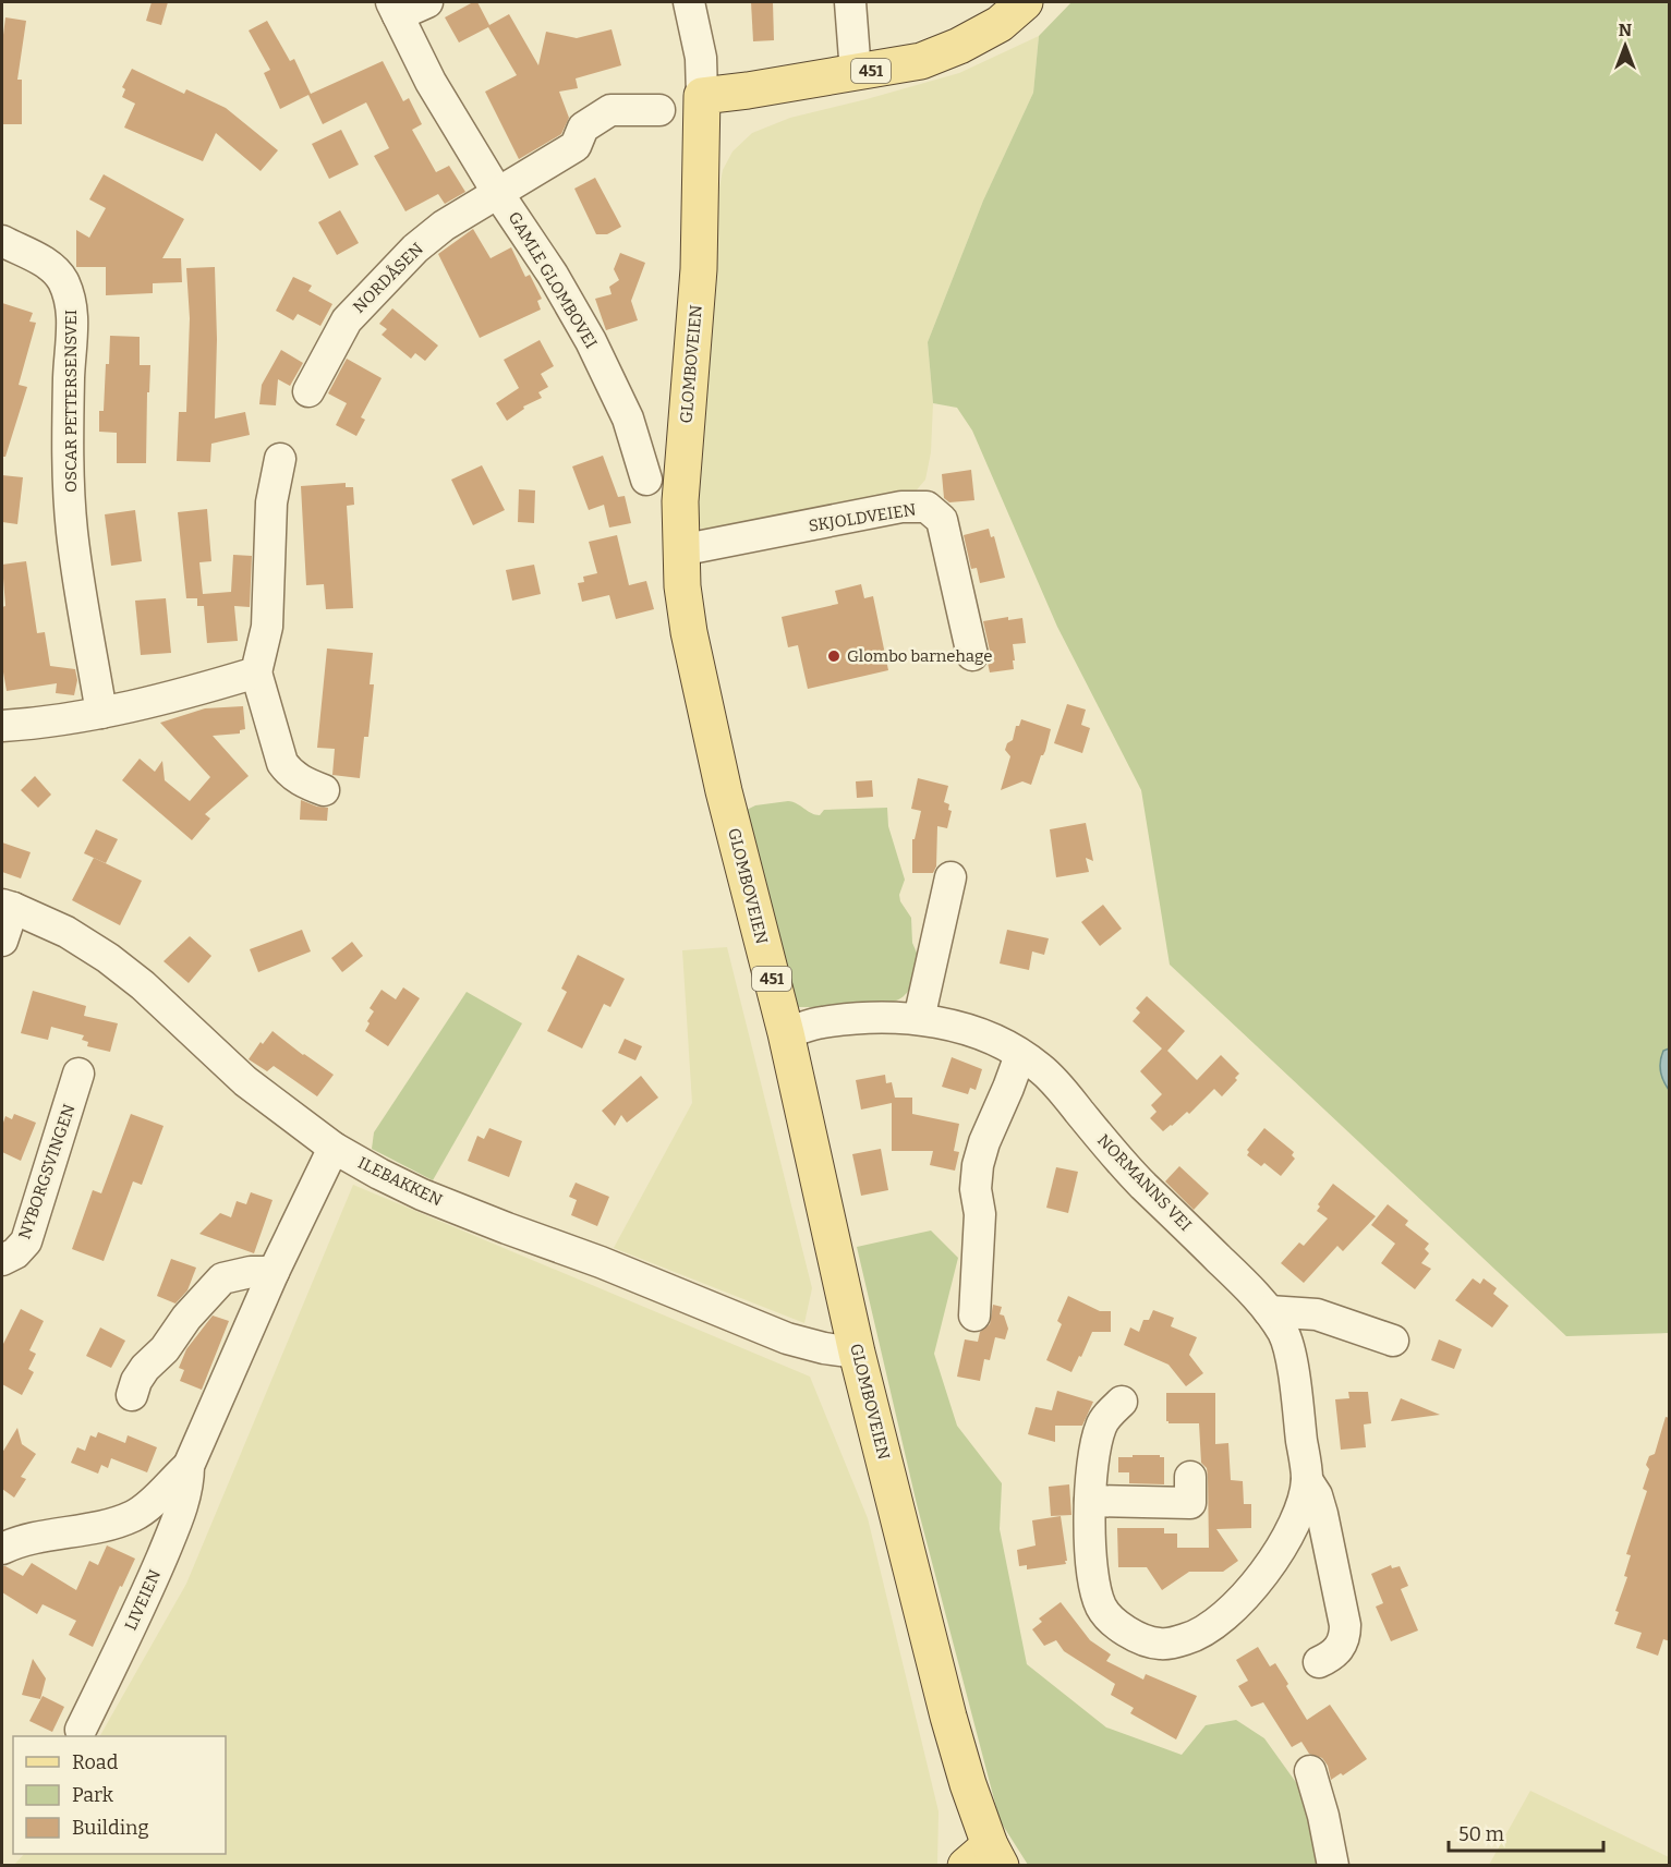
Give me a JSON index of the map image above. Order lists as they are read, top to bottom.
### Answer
{
  "streets": {
    "main road": ["451", "GLOMBOVEIEN"],
    "street": [
      "NORDÅSEN",
      "GAMLE GLOMBOVEI",
      "OSCAR PETTERSENSVEI",
      "SKJOLDVEIEN",
      "NYBORGSVINGEN",
      "ILEBAKKEN",
      "NORMANNS VEI",
      "LIVEIEN"
    ]
  },
  "crossings": [
    ["451", "GLOMBOVEIEN"],
    ["NORDÅSEN", "GAMLE GLOMBOVEI"],
    ["GLOMBOVEIEN", "SKJOLDVEIEN"],
    ["GLOMBOVEIEN", "ILEBAKKEN"],
    ["GLOMBOVEIEN", "NORMANNS VEI"],
    ["ILEBAKKEN", "LIVEIEN"]
  ],
  "places": ["Glombo barnehage"],
  "legend": ["Road", "Park", "Building"],
  "scale_bar": "50 m",
  "north": "top"
}
